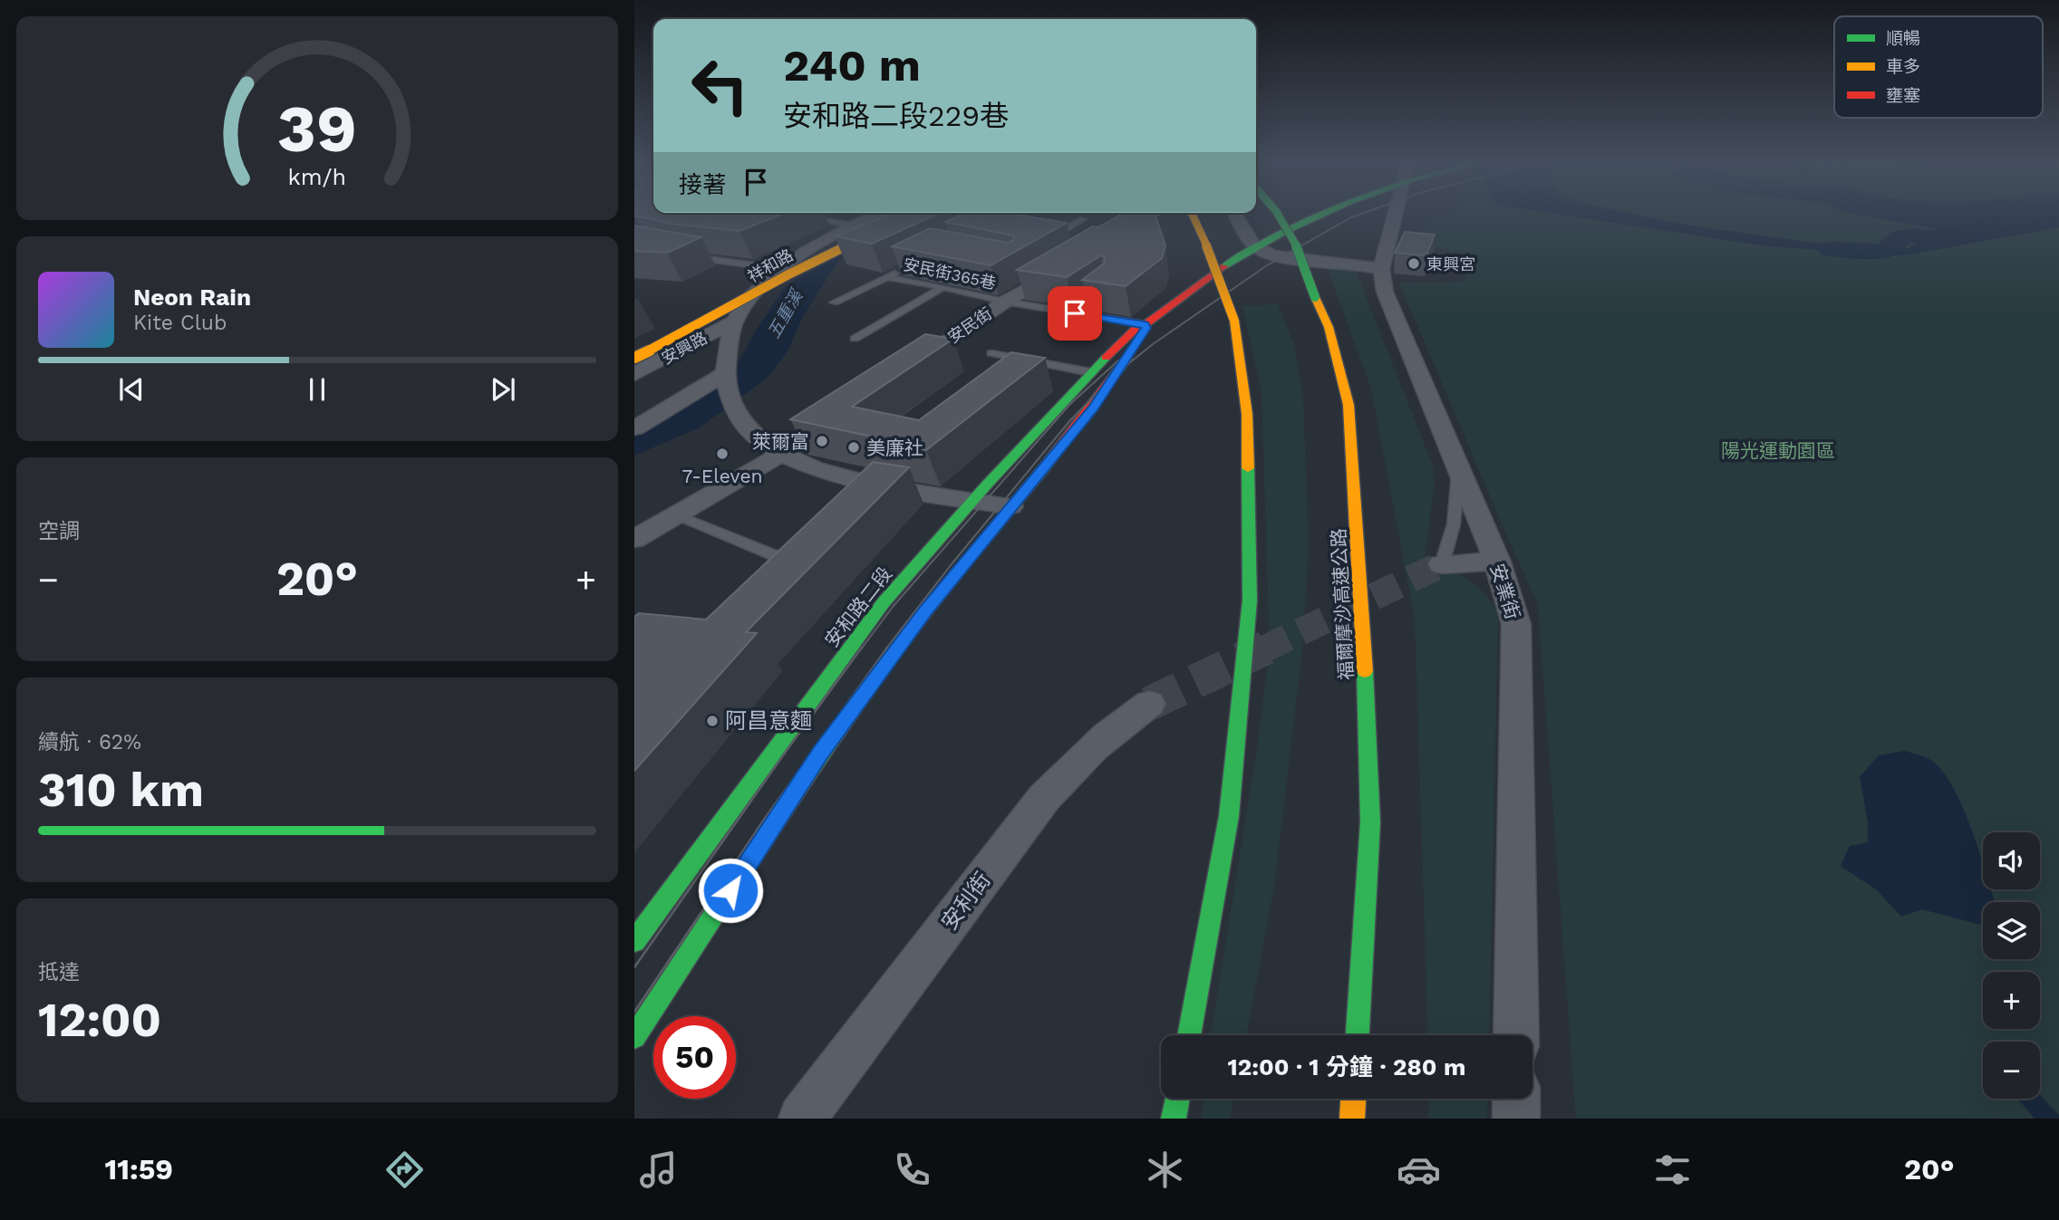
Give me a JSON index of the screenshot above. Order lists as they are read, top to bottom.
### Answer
{
  "streets": {
    "main road": ["祥和路", "福爾摩沙高速公路", "安和路二段"],
    "street": [
      "安民街",
      "安興路",
      "安業街",
      "安利街"
    ],
    "lane": ["安民街365巷"]
  },
  "crossings": [
    ["安民街365巷", "安民街"],
    ["安民街365巷", "安和路二段"]
  ],
  "water": ["五重溪"],
  "parks": ["陽光運動園區"],
  "places": [
    "東興宮",
    "萊爾富",
    "美廉社",
    "7-Eleven",
    "阿昌意麵"
  ],
  "legend": ["順暢", "車多", "壅塞"],
  "page": {
    "turn": ["240 m", "安和路二段229巷"],
    "then": "接著",
    "song": ["Neon Rain", "Kite Club"],
    "tile": [
      "空調",
      ["續航 · 62%", "310 km"],
      ["抵達", "12:00"]
    ],
    "heat": ["−", "20°", "+"],
    "map_buttons": ["+", "−"],
    "limit": "50",
    "trip": "12:00 · 1 分鐘 · 280 m",
    "tabs": ["11:59", "20°"],
    "gauge": ["39", "km/h"]
  }
}
